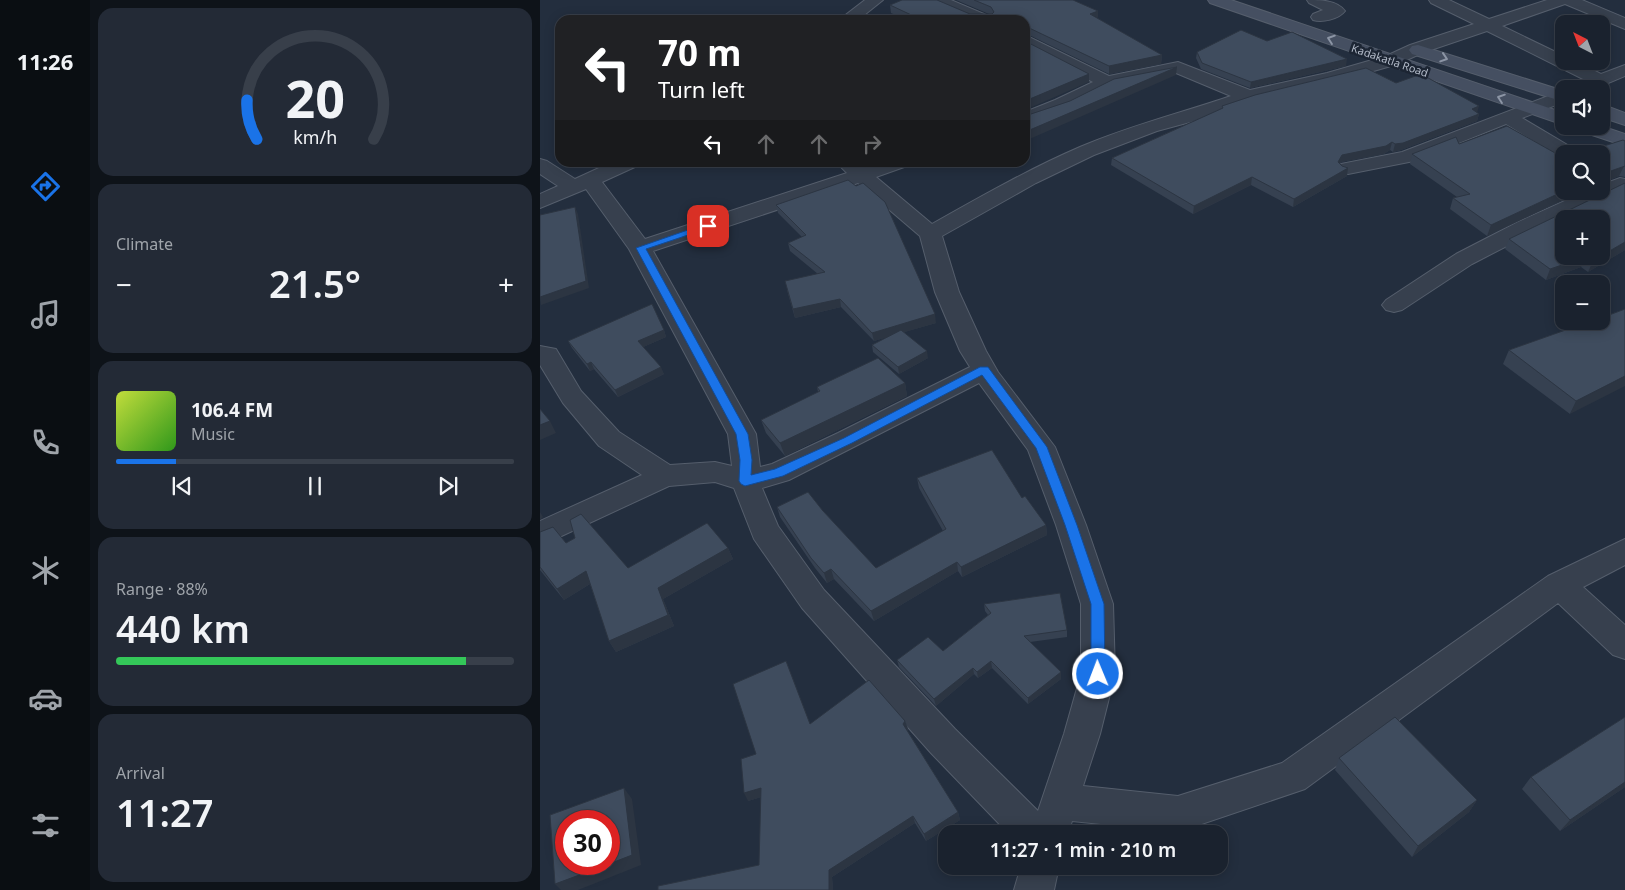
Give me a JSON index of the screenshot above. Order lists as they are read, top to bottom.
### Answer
{
  "streets": {
    "street": ["Kadakatla Road"]
  },
  "north": "top left",
  "page": {
    "tabs": "11:26",
    "map_buttons": ["+", "−"],
    "turn": ["70 m", "Turn left"],
    "tile": [
      "Climate",
      ["Range · 88%", "440 km"],
      ["Arrival", "11:27"]
    ],
    "heat": ["−", "21.5°", "+"],
    "song": ["106.4 FM", "Music"],
    "limit": "30",
    "trip": "11:27 · 1 min · 210 m",
    "gauge": ["20", "km/h"]
  }
}
